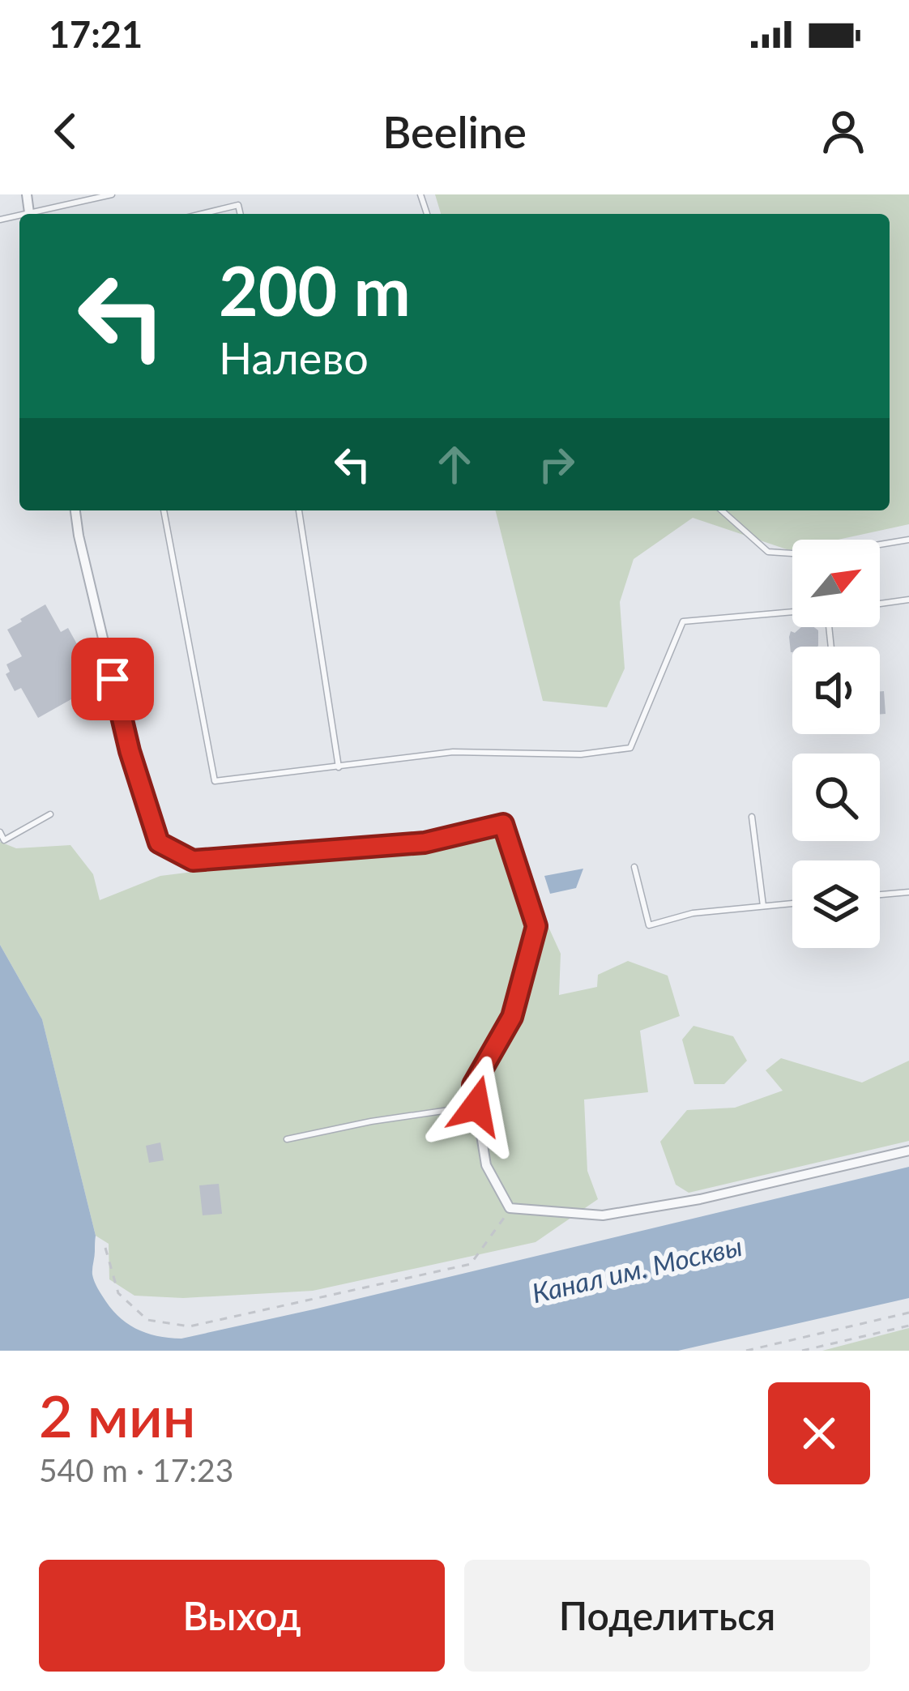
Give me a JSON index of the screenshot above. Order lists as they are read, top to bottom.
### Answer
{
  "water": ["Канал им. Москвы"],
  "north": "top right",
  "page": {
    "status": "17:21",
    "header": "Beeline",
    "turn": ["200 m", "Налево"],
    "heading": ["2 мин", "540 m · 17:23"],
    "buttons": ["Выход", "Поделиться"]
  }
}
